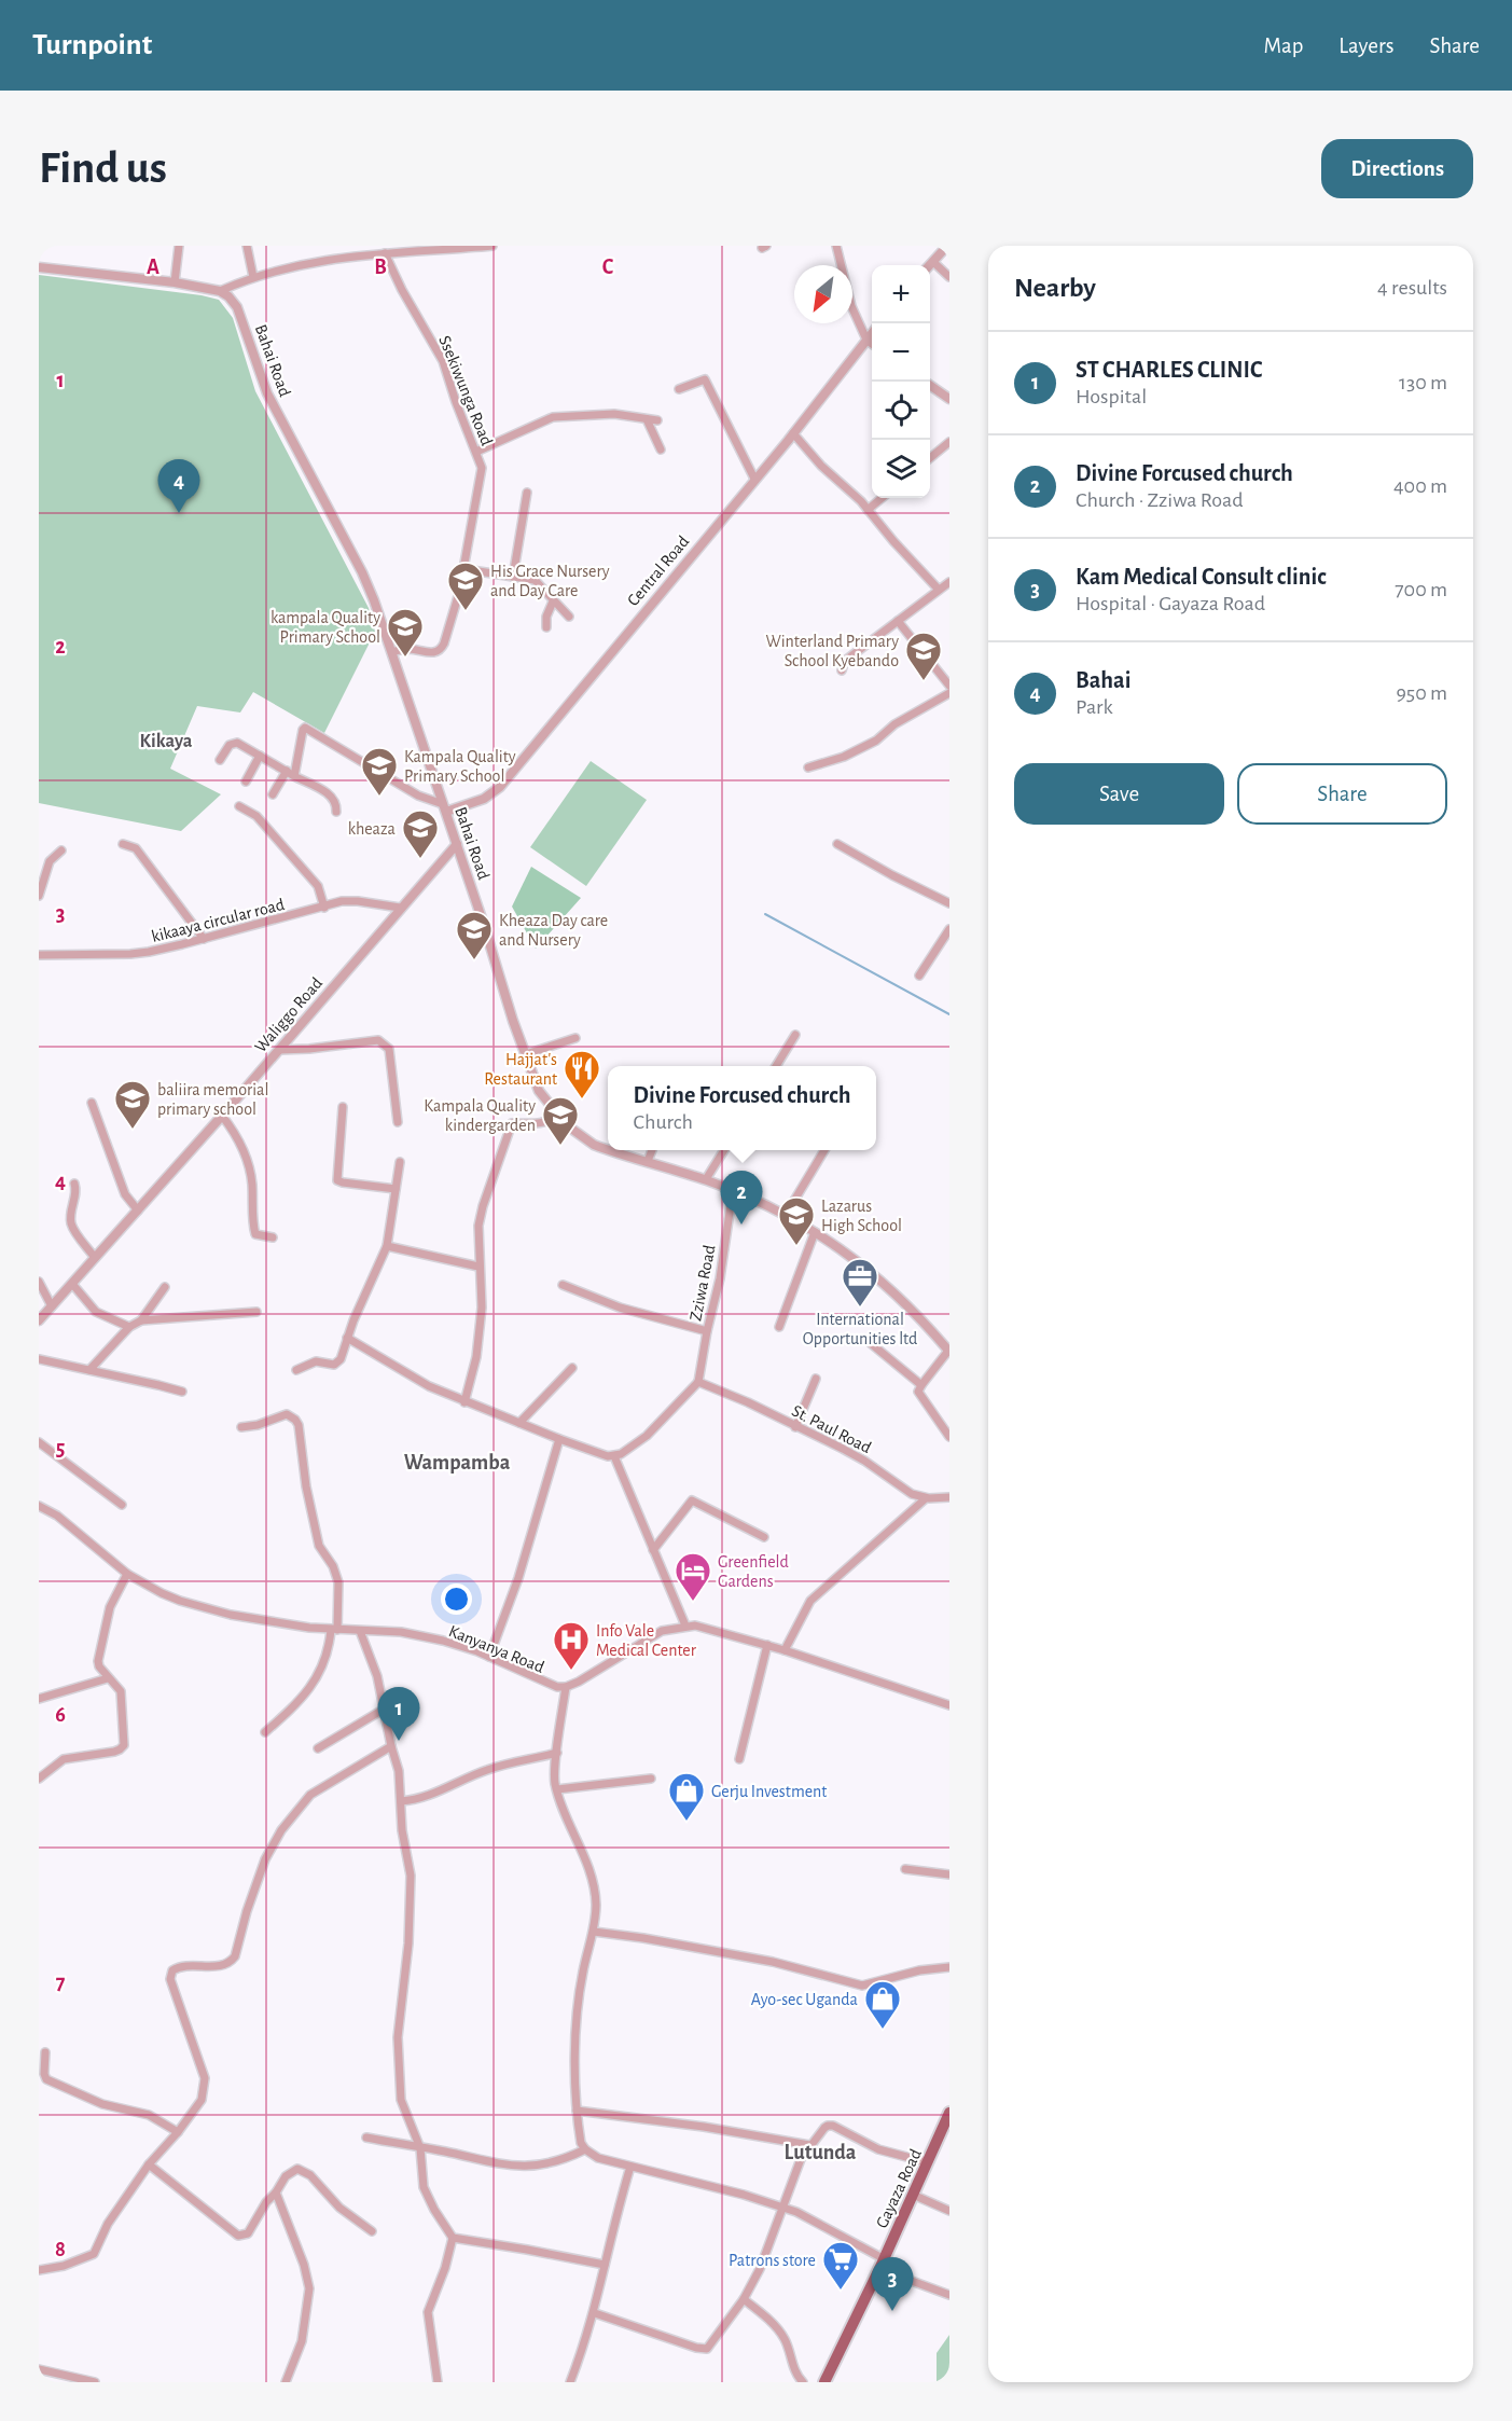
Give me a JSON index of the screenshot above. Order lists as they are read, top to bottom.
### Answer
{
  "streets": {
    "main road": ["Gayaza Road"],
    "street": [
      "Bahai Road",
      "Ssekiwunga Road",
      "Central Road",
      "kikaaya circular road",
      "Waliggo Road",
      "Zziwa Road",
      "St. Paul Road",
      "Kanyanya Road"
    ]
  },
  "crossings": [
    ["Bahai Road", "Ssekiwunga Road"],
    ["Bahai Road", "Central Road"],
    ["Bahai Road", "Waliggo Road"],
    ["Bahai Road", "Zziwa Road"],
    ["kikaaya circular road", "Waliggo Road"],
    ["Zziwa Road", "St. Paul Road"]
  ],
  "districts": ["Kikaya", "Wampamba", "Lutunda"],
  "places": {
    "school or university": [
      "His Grace Nursery and Day Care",
      "kampala Quality Primary School",
      "Winterland Primary School Kyebando",
      "Kampala Quality Primary School",
      "kheaza",
      "Kheaza Day care and Nursery",
      "baliira memorial primary school",
      "Kampala Quality kindergarden",
      "Lazarus High School"
    ],
    "restaurant": ["Hajjat's Restaurant"],
    "office": ["International Opportunities ltd"],
    "hotel": ["Greenfield Gardens"],
    "hospital": ["Info Vale Medical Center"],
    "shop": ["Gerju Investment", "Ayo-sec Uganda"],
    "supermarket": ["Patrons store"]
  },
  "north": "bottom left",
  "page": {
    "header": "Turnpoint",
    "nav": ["Map", "Layers", "Share"],
    "buttons": [
      "Directions",
      ["Save", "Share"]
    ],
    "title": "Find us",
    "heading": ["Nearby", "4 results"],
    "map_buttons": ["+", "−"],
    "list": [
      {
        "mark": "1",
        "name": "ST CHARLES CLINIC",
        "note": "Hospital",
        "value": "130 m"
      },
      {
        "mark": "2",
        "name": "Divine Forcused church",
        "note": "Church · Zziwa Road",
        "value": "400 m"
      },
      {
        "mark": "3",
        "name": "Kam Medical Consult clinic",
        "note": "Hospital · Gayaza Road",
        "value": "700 m"
      },
      {
        "mark": "4",
        "name": "Bahai",
        "note": "Park",
        "value": "950 m"
      }
    ],
    "pins": [
      "4",
      "2",
      "1",
      "3"
    ],
    "popup": ["Divine Forcused church", "Church"]
  },
  "grid": {
    "columns": ["A", "B", "C"],
    "rows": [
      "1",
      "2",
      "3",
      "4",
      "5",
      "6",
      "7",
      "8"
    ]
  }
}
